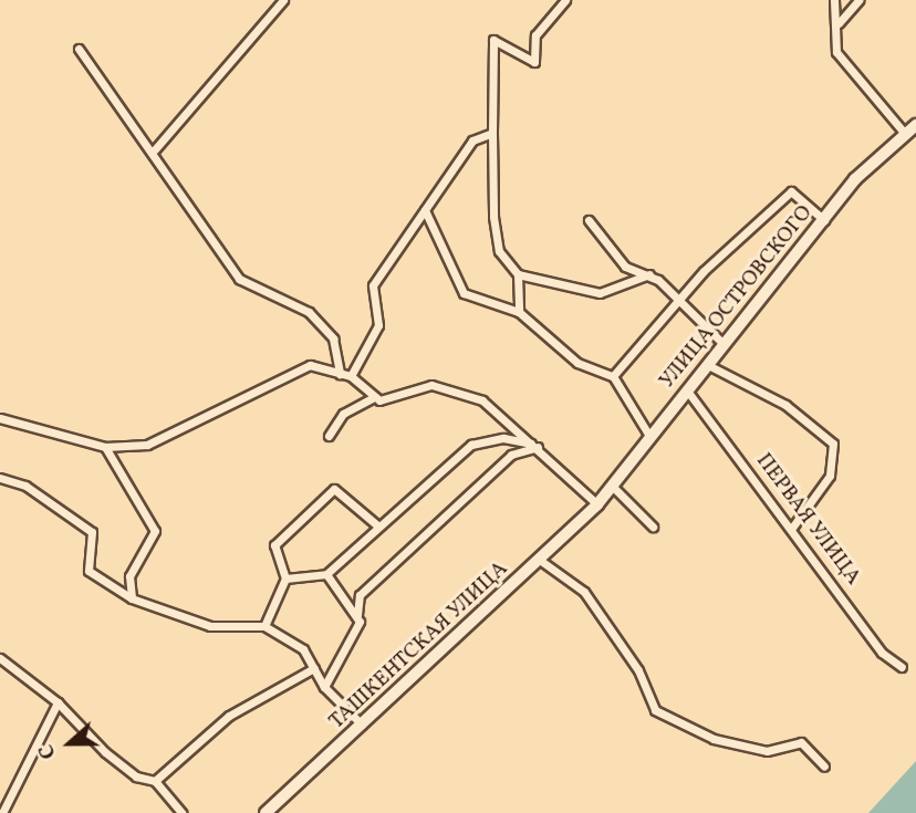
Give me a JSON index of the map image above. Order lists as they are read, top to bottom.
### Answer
{
  "streets": {
    "main road": ["УЛИЦА ОСТРОВСКОГО", "ТАШКЕНТСКАЯ УЛИЦА"],
    "street": ["ПЕРВАЯ УЛИЦА"]
  },
  "crossings": [
    ["УЛИЦА ОСТРОВСКОГО", "ПЕРВАЯ УЛИЦА"],
    ["УЛИЦА ОСТРОВСКОГО", "ТАШКЕНТСКАЯ УЛИЦА"]
  ],
  "north": "left"
}
